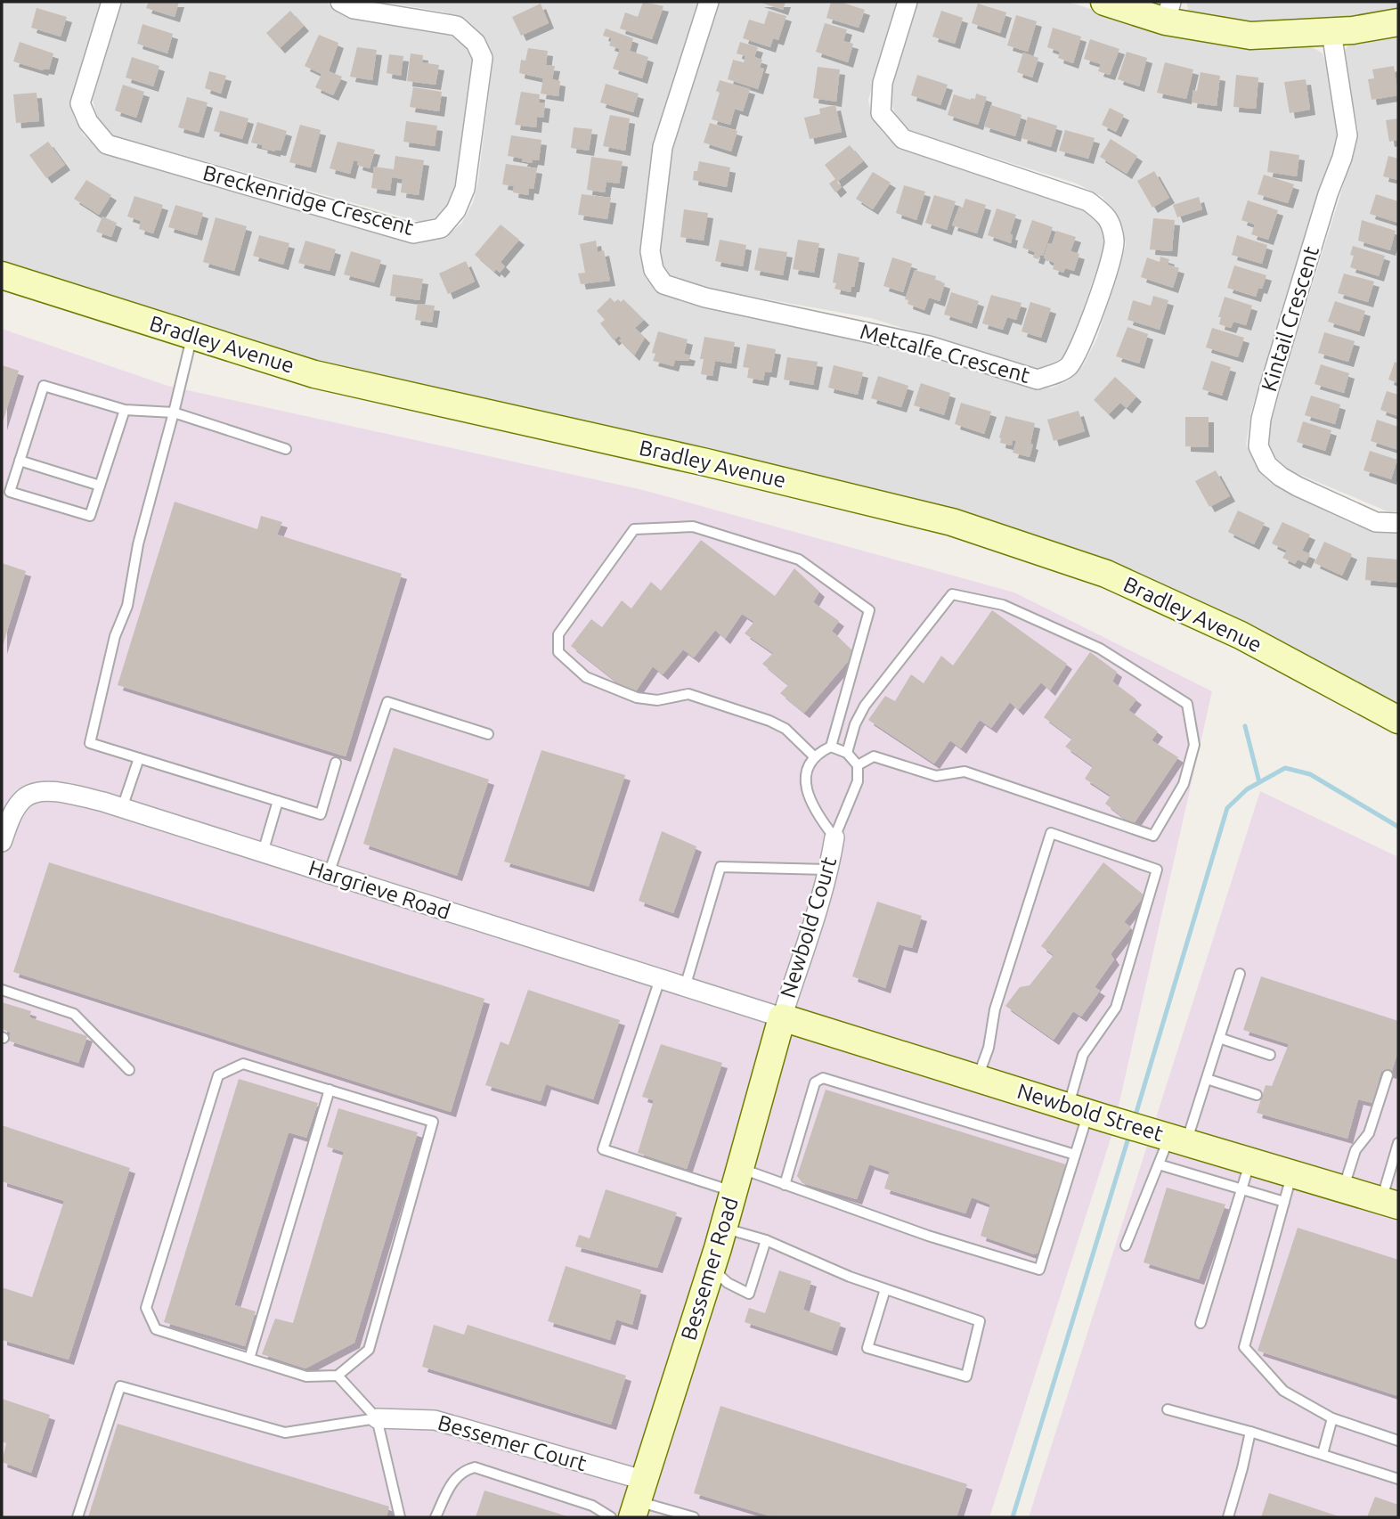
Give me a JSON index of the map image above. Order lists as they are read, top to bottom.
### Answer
{
  "streets": {
    "main road": ["Bradley Avenue", "Newbold Street", "Bessemer Road"],
    "street": [
      "Breckenridge Crescent",
      "Kintail Crescent",
      "Metcalfe Crescent",
      "Hargrieve Road",
      "Newbold Court",
      "Bessemer Court"
    ]
  },
  "crossings": [
    ["Hargrieve Road", "Newbold Court"],
    ["Hargrieve Road", "Newbold Street"],
    ["Hargrieve Road", "Bessemer Road"],
    ["Newbold Court", "Newbold Street"],
    ["Newbold Court", "Bessemer Road"],
    ["Newbold Street", "Bessemer Road"],
    ["Bessemer Road", "Bessemer Court"]
  ]
}
